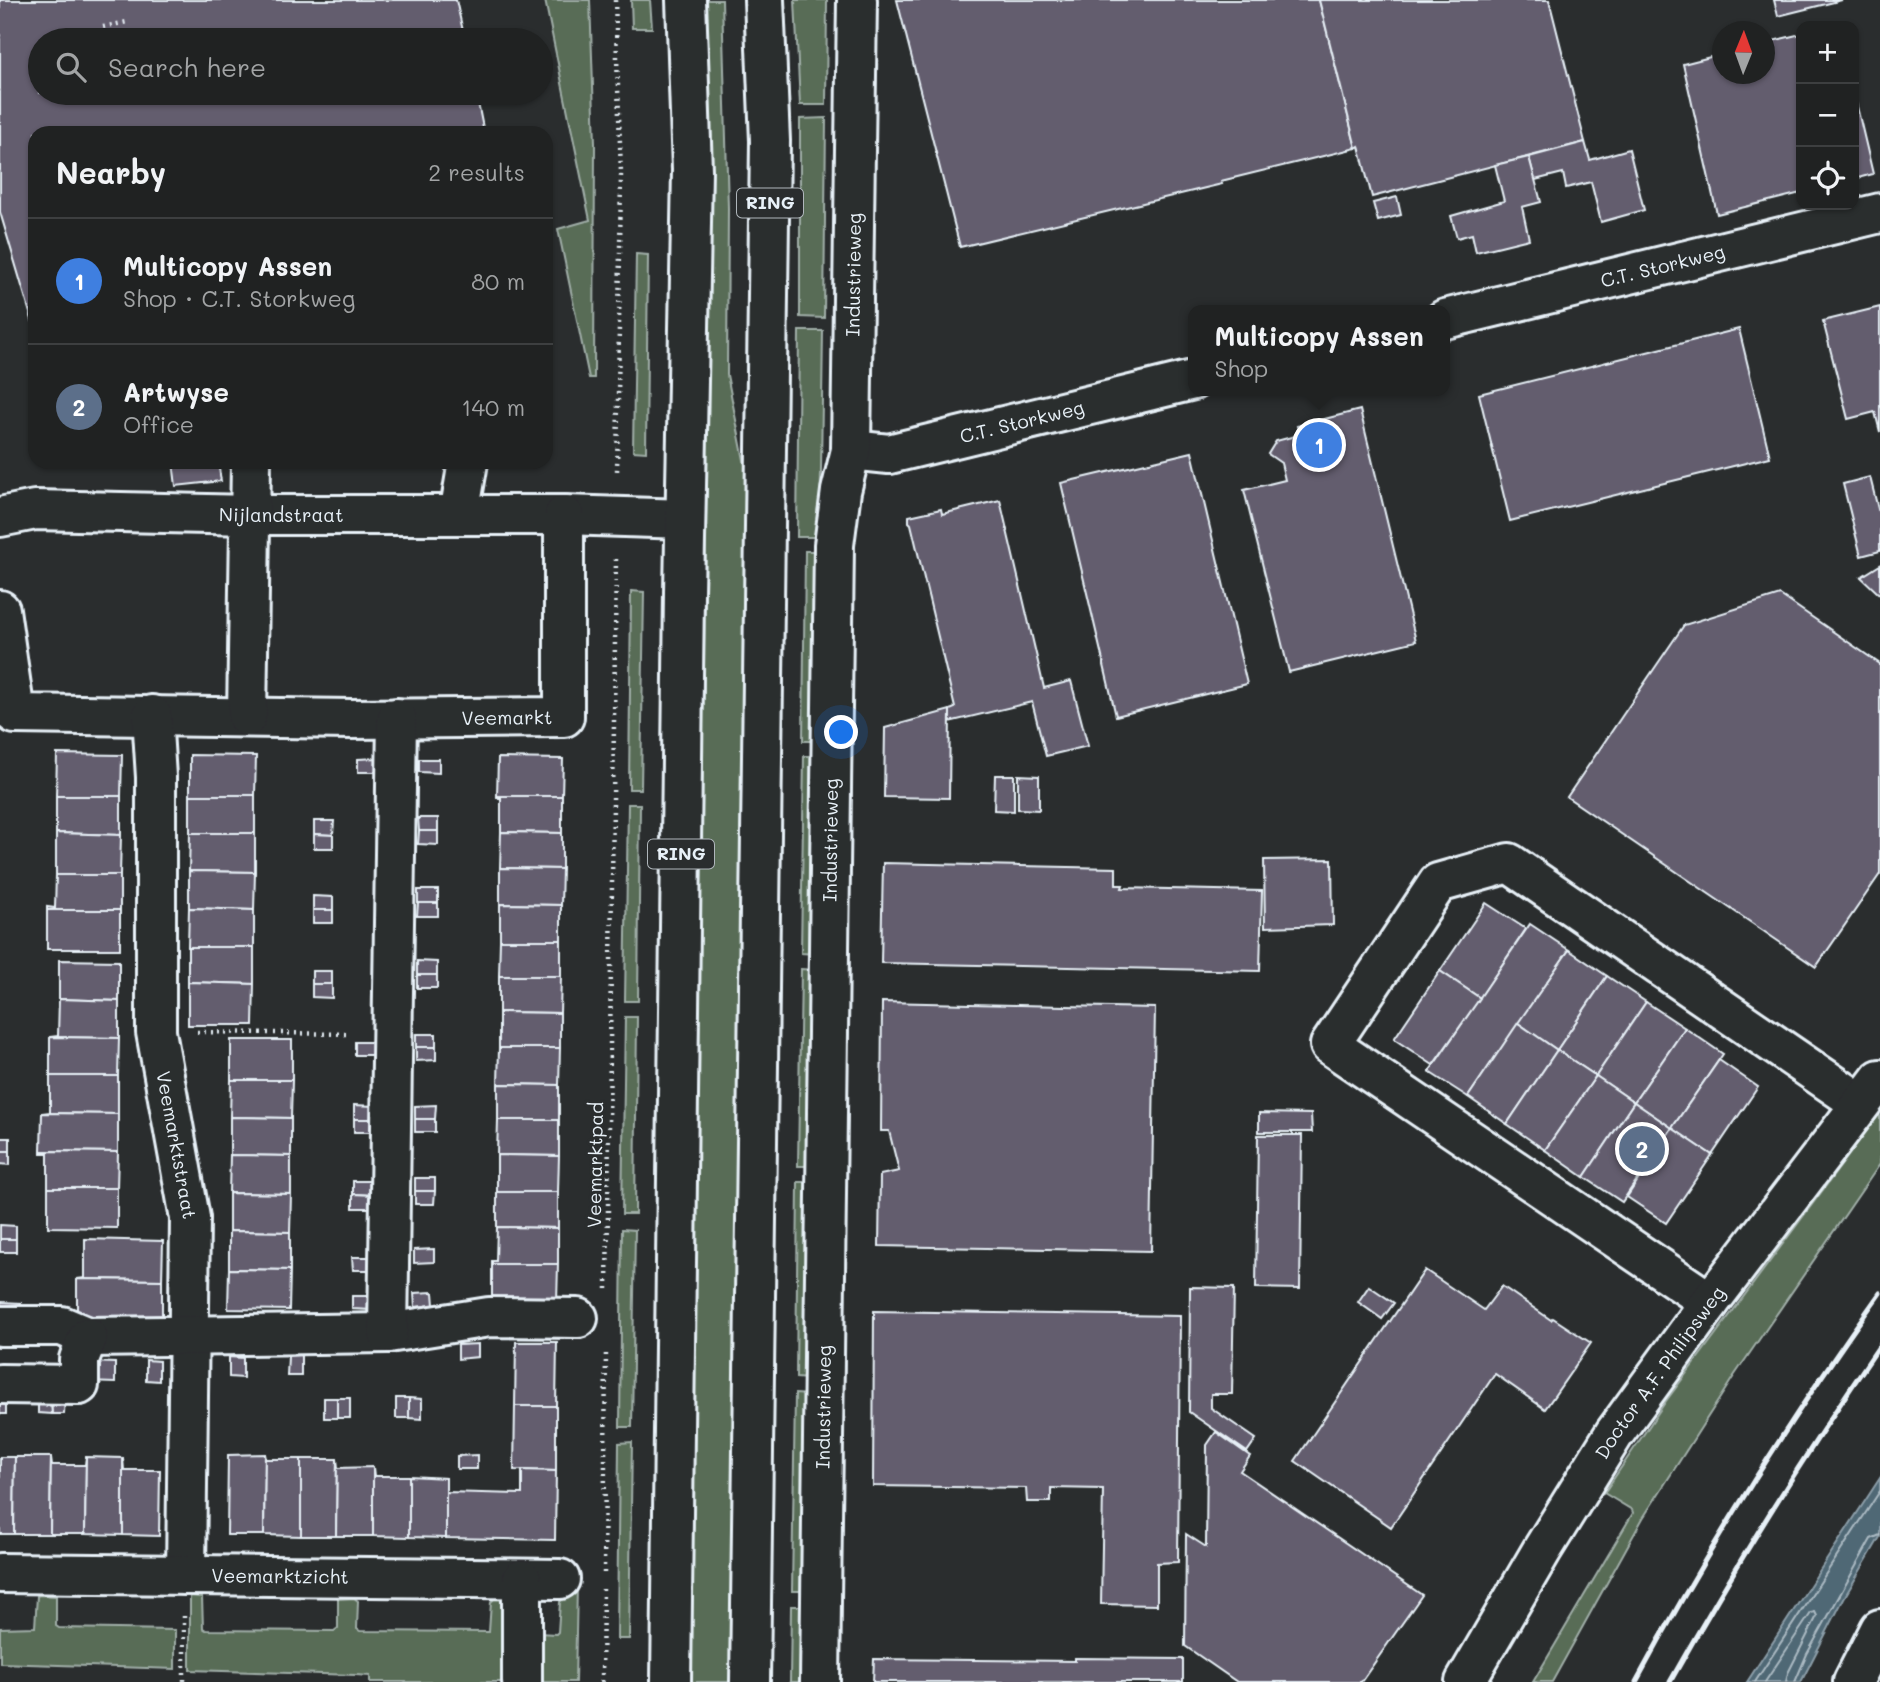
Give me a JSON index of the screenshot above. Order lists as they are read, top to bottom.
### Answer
{
  "streets": {
    "street": [
      "RING",
      "C.T. Storkweg",
      "Industrieweg",
      "Nijlandstraat",
      "Veemarkt",
      "Veemarktstraat",
      "Doctor A.F. Philipsweg",
      "Veemarktzicht"
    ],
    "path": ["Veemarktpad"]
  },
  "crossings": [
    ["RING", "Nijlandstraat"],
    ["C.T. Storkweg", "Industrieweg"],
    ["Nijlandstraat", "Veemarkt"],
    ["Nijlandstraat", "Veemarktpad"],
    ["Veemarkt", "Veemarktstraat"],
    ["Veemarktstraat", "Veemarktzicht"]
  ],
  "north": "top",
  "page": {
    "map_buttons": ["+", "−"],
    "search": "Search here",
    "heading": ["Nearby", "2 results"],
    "list": [
      {
        "mark": "1",
        "name": "Multicopy Assen",
        "note": "Shop · C.T. Storkweg",
        "value": "80 m"
      },
      {
        "mark": "2",
        "name": "Artwyse",
        "note": "Office",
        "value": "140 m"
      }
    ],
    "popup": ["Multicopy Assen", "Shop"],
    "pins": ["1", "2"]
  }
}
